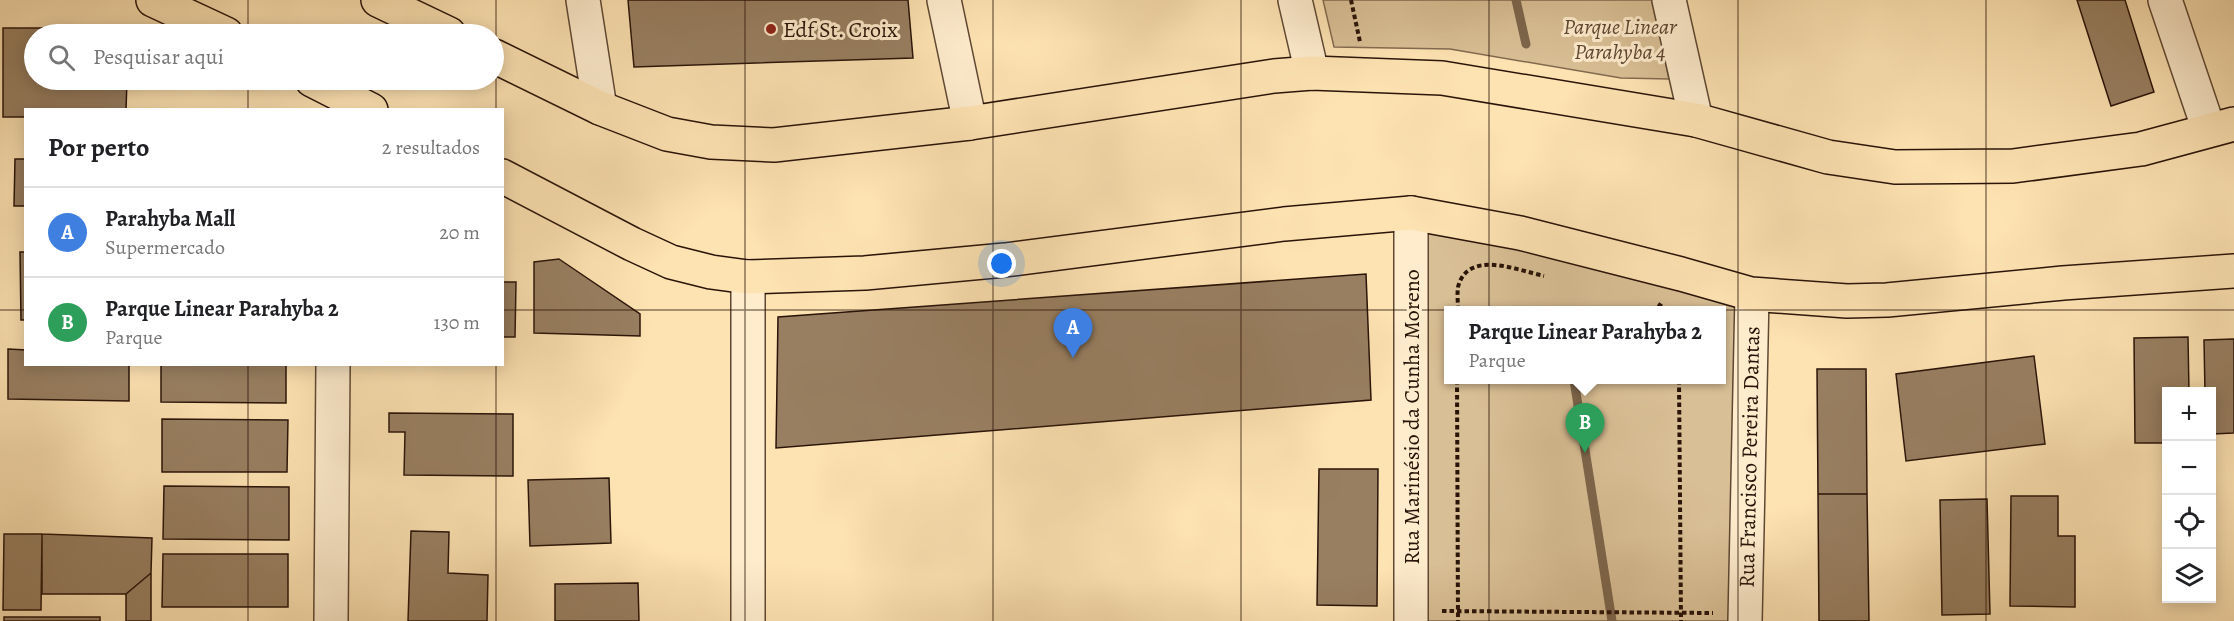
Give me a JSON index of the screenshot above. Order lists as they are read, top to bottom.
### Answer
{
  "streets": {
    "street": ["Rua Marinésio da Cunha Moreno", "Rua Francisco Pereira Dantas"]
  },
  "parks": ["Parque Linear Parahyba 4"],
  "places": ["Edf St. Croix"],
  "page": {
    "search": "Pesquisar aqui",
    "heading": ["Por perto", "2 resultados"],
    "list": [
      {
        "mark": "A",
        "name": "Parahyba Mall",
        "note": "Supermercado",
        "value": "20 m"
      },
      {
        "mark": "B",
        "name": "Parque Linear Parahyba 2",
        "note": "Parque",
        "value": "130 m"
      }
    ],
    "popup": ["Parque Linear Parahyba 2", "Parque"],
    "pins": ["A", "B"],
    "map_buttons": ["+", "−"]
  }
}
